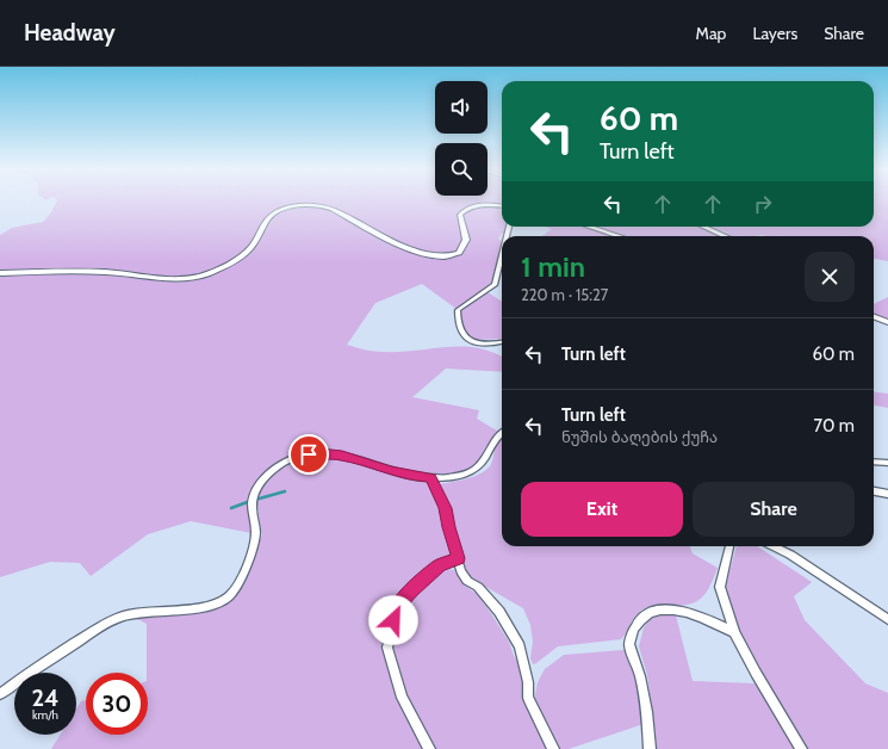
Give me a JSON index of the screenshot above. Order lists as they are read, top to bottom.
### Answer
{
  "page": {
    "header": "Headway",
    "nav": ["Map", "Layers", "Share"],
    "turn": ["60 m", "Turn left"],
    "heading": ["1 min", "220 m · 15:27"],
    "list": [
      {
        "name": "Turn left",
        "value": "60 m"
      },
      {
        "name": "Turn left",
        "note": "ნუშის ბაღების ქუჩა",
        "value": "70 m"
      }
    ],
    "buttons": ["Exit", "Share"],
    "speed": "24 km/h",
    "limit": "30"
  }
}
